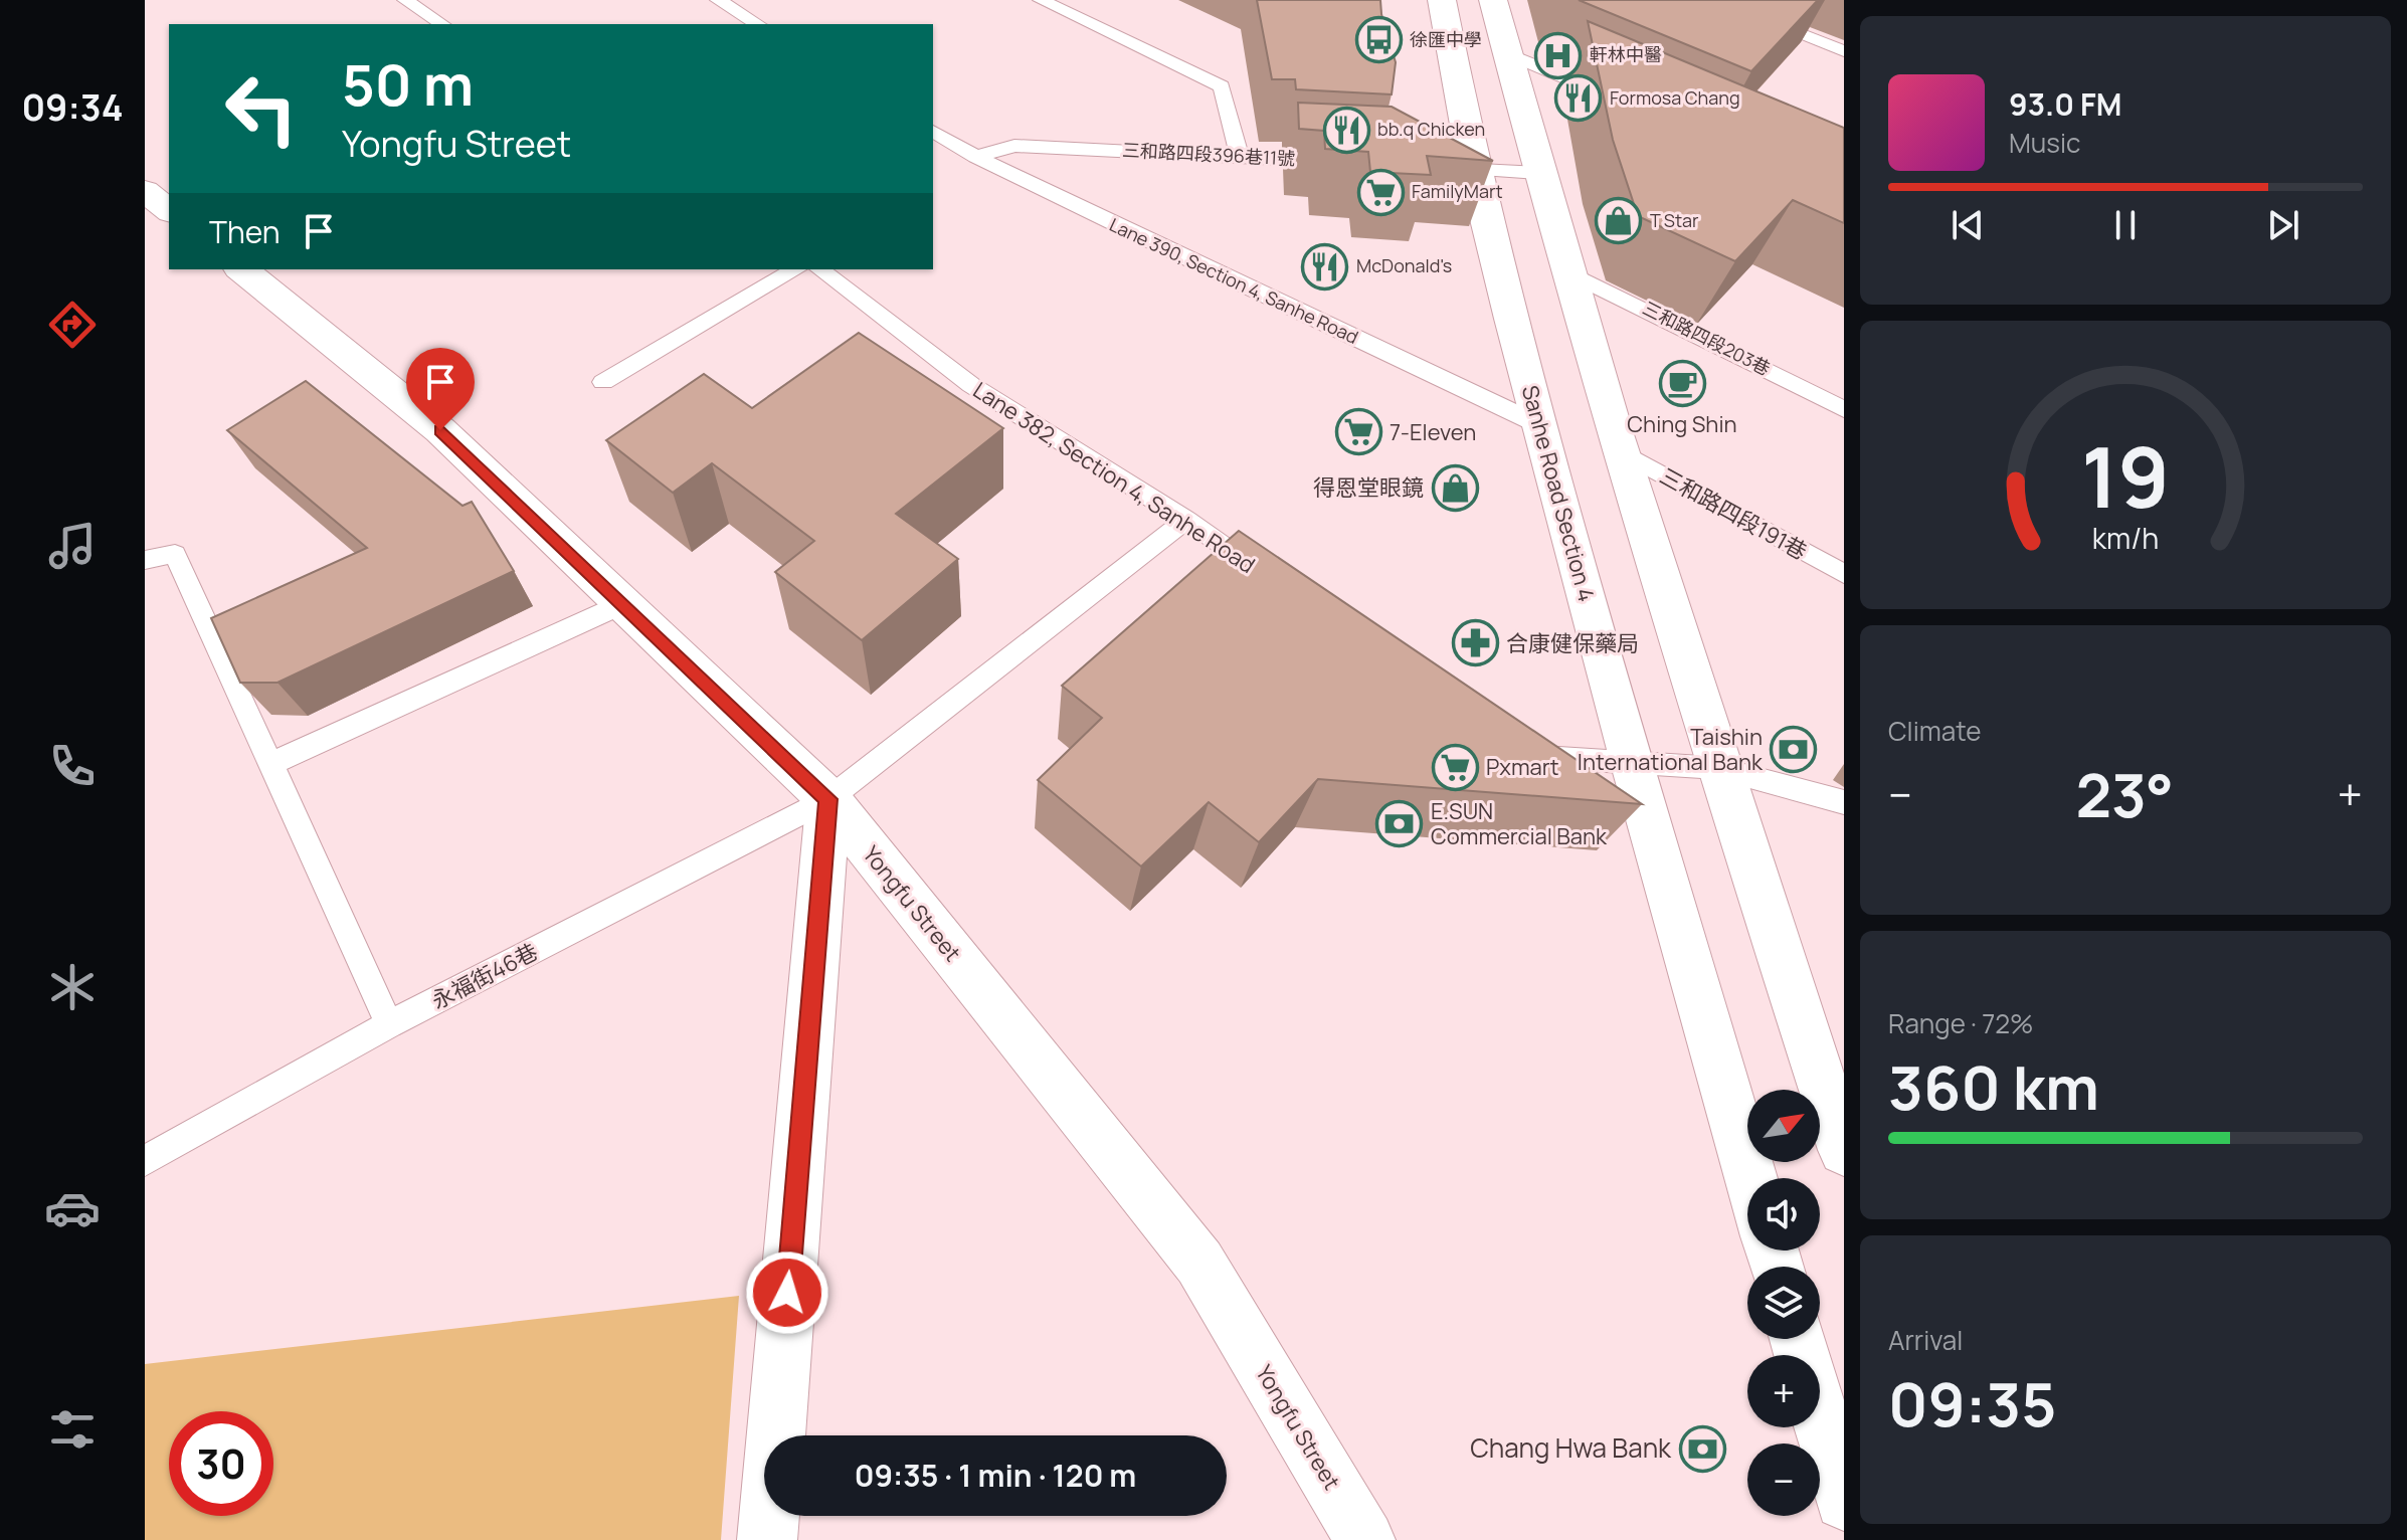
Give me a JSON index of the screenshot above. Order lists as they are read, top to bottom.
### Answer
{
  "streets": {
    "main road": ["Sanhe Road Section 4", "Yongfu Street"],
    "lane": [
      "三和路四段396巷11號",
      "Lane 390, Section 4, Sanhe Road",
      "三和路四段203巷",
      "Lane 382, Section 4, Sanhe Road",
      "三和路四段191巷",
      "永福街46巷"
    ]
  },
  "crossings": [
    ["三和路四段396巷11號", "Lane 390, Section 4, Sanhe Road"],
    ["Lane 390, Section 4, Sanhe Road", "Sanhe Road Section 4"],
    ["Lane 382, Section 4, Sanhe Road", "永福街46巷"],
    ["Yongfu Street", "永福街46巷"]
  ],
  "places": {
    "bus stop": ["徐匯中學"],
    "hospital": ["軒林中醫"],
    "restaurant": ["Formosa Chang", "bb.q Chicken", "McDonald's"],
    "supermarket": ["FamilyMart", "7-Eleven", "Pxmart"],
    "shop": ["T Star", "得恩堂眼鏡"],
    "cafe": ["Ching Shin"],
    "pharmacy": ["合康健保藥局"],
    "bank": ["Taishin International Bank", "E.SUN Commercial Bank", "Chang Hwa Bank"]
  },
  "north": "top right",
  "page": {
    "tabs": "09:34",
    "turn": ["50 m", "Yongfu Street"],
    "song": ["93.0 FM", "Music"],
    "then": "Then",
    "tile": [
      "Climate",
      ["Range · 72%", "360 km"],
      ["Arrival", "09:35"]
    ],
    "heat": ["−", "23°", "+"],
    "map_buttons": ["+", "−"],
    "limit": "30",
    "trip": "09:35 · 1 min · 120 m",
    "gauge": ["19", "km/h"]
  }
}
